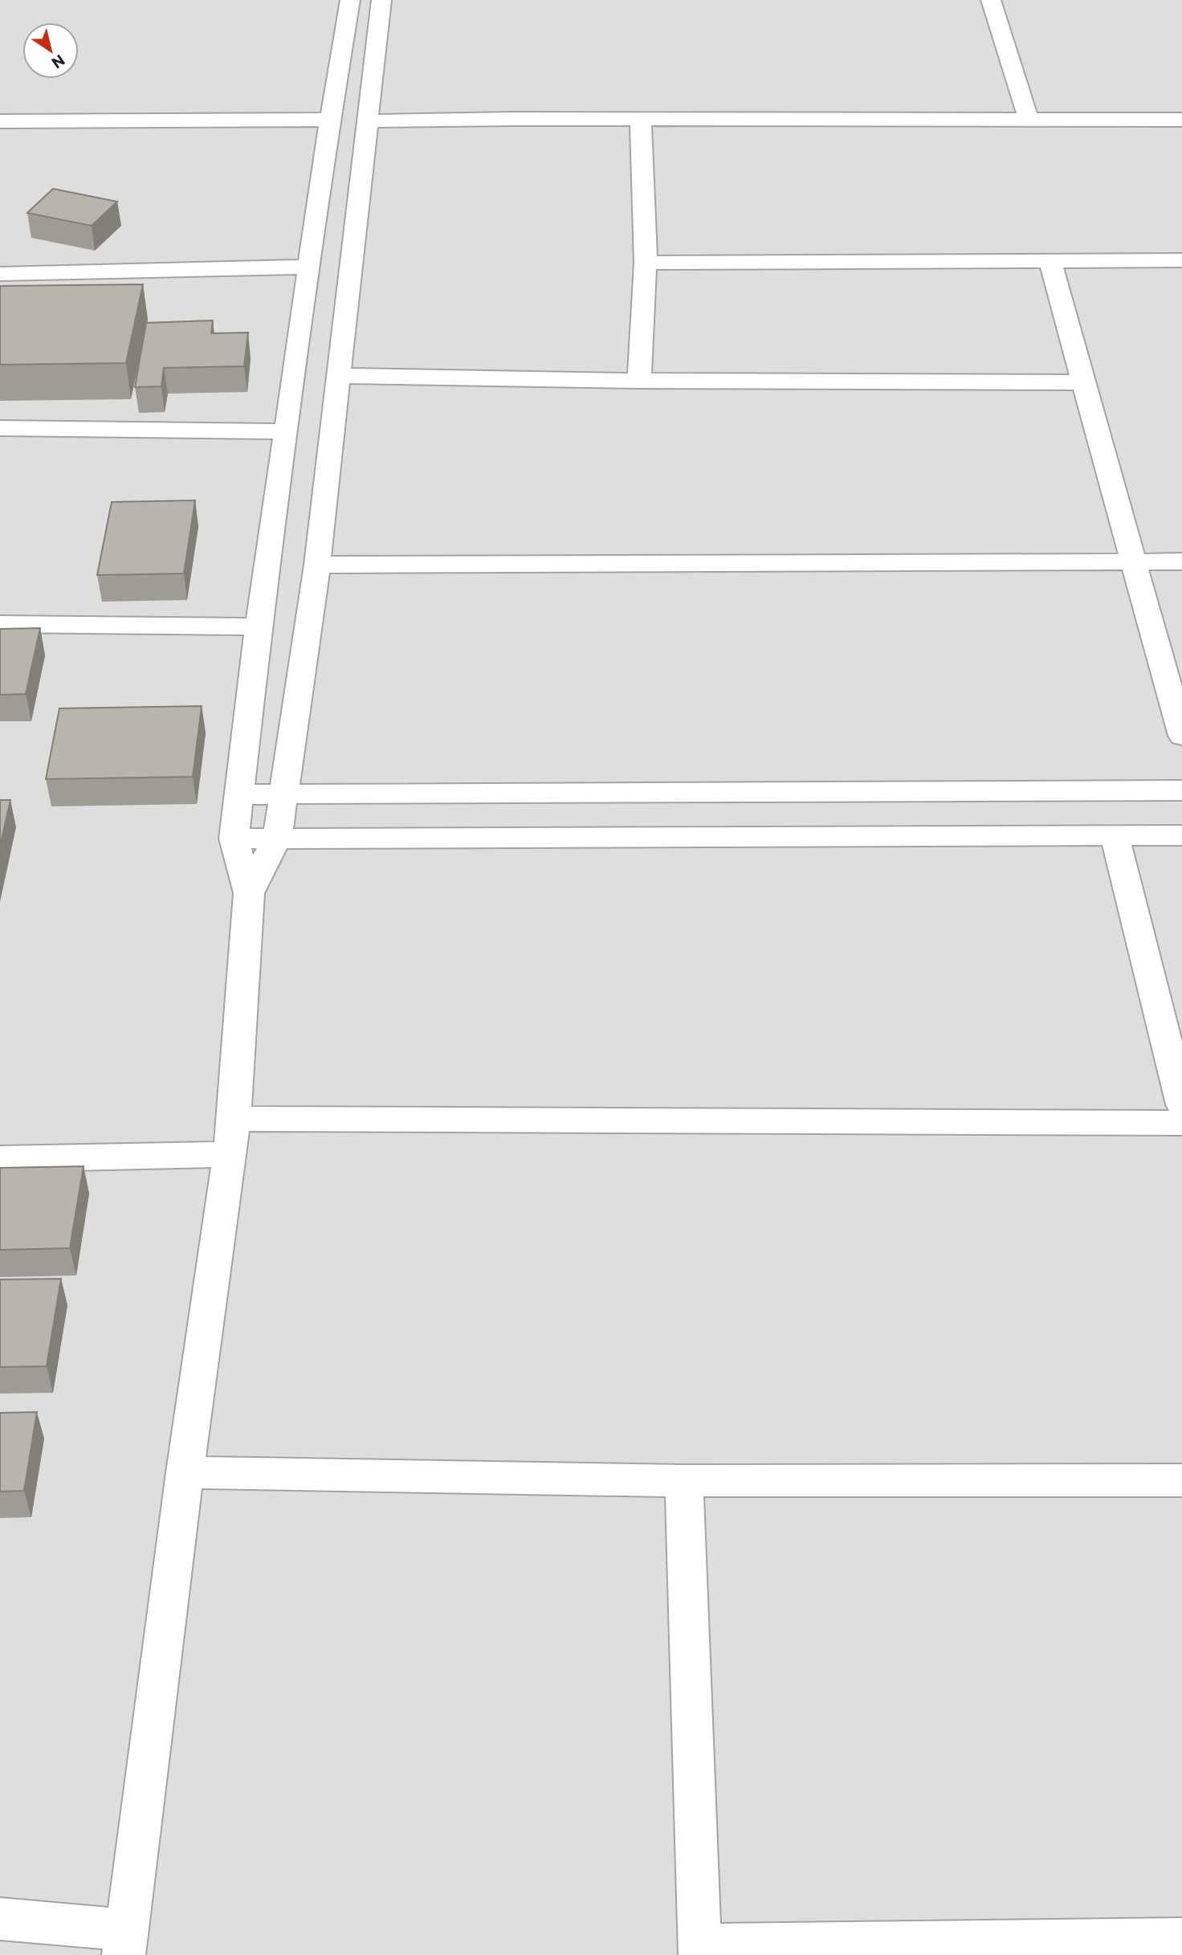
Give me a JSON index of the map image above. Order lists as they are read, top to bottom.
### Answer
{
  "north": "bottom right"
}
